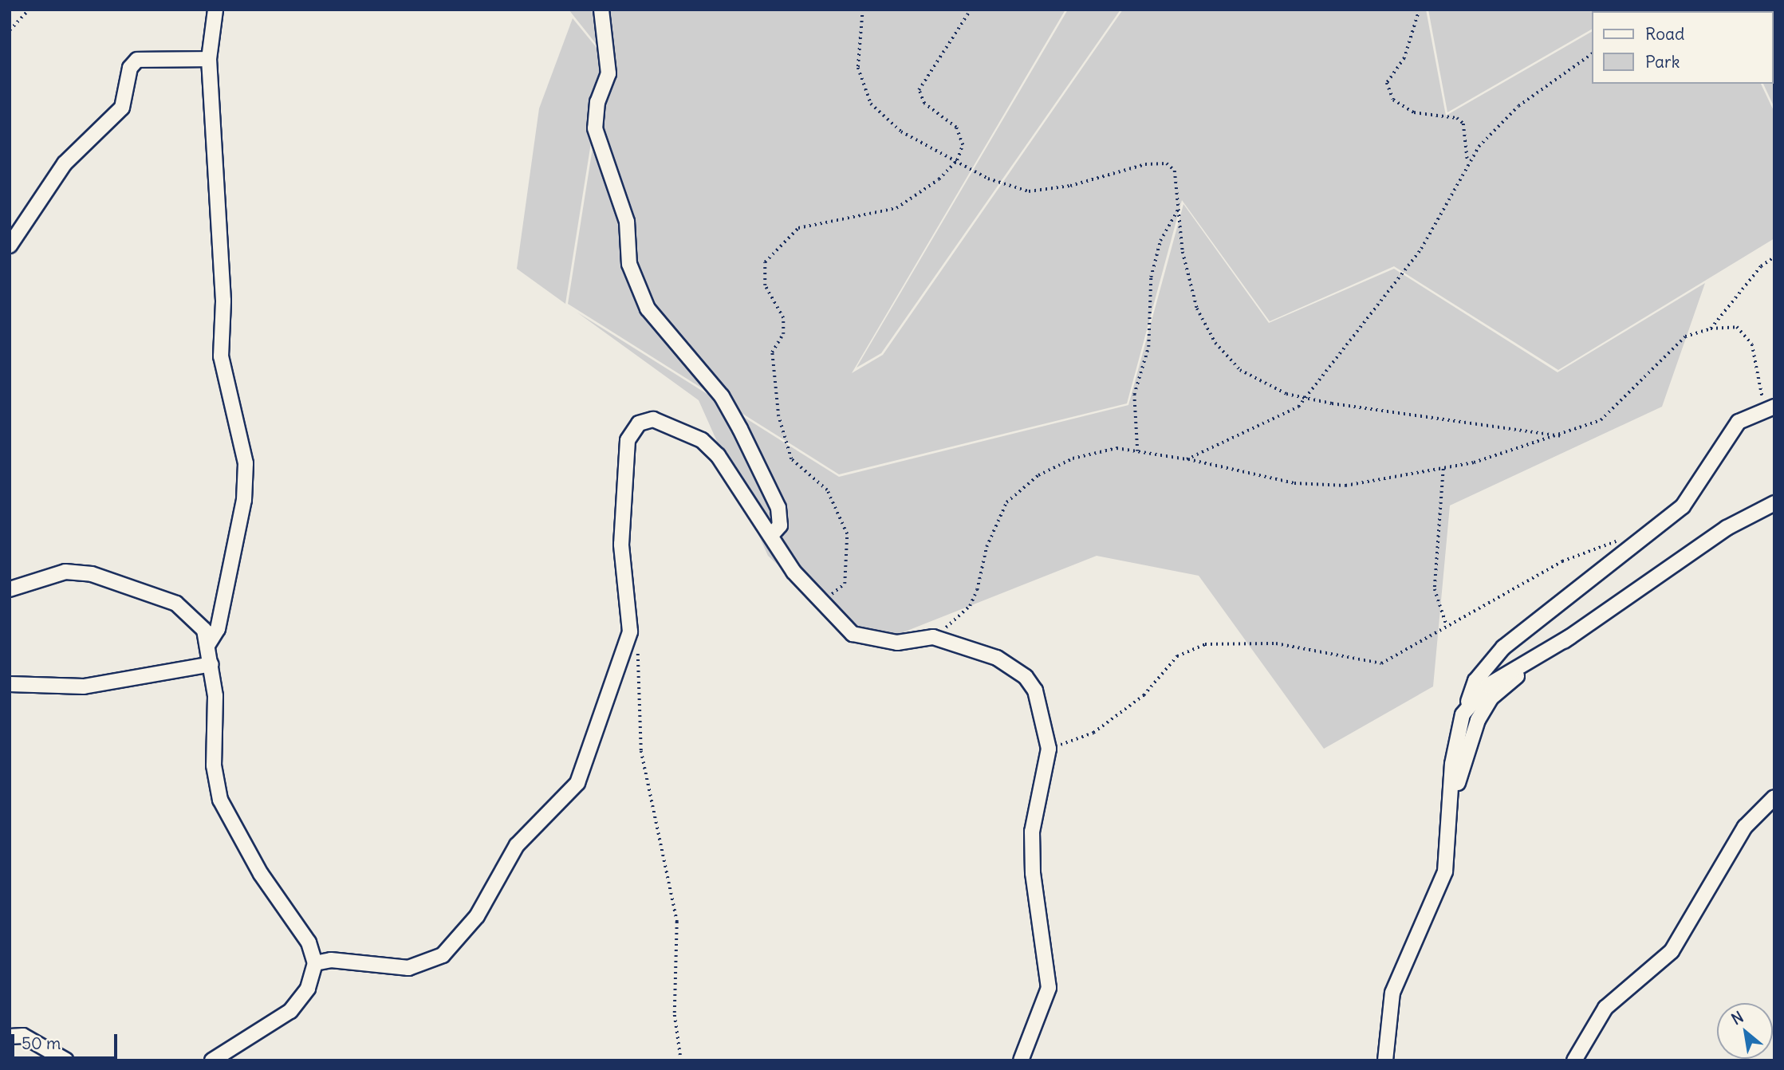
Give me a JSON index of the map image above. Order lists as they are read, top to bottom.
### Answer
{
  "legend": ["Road", "Park"],
  "scale_bar": "50 m",
  "north": "top left"
}
